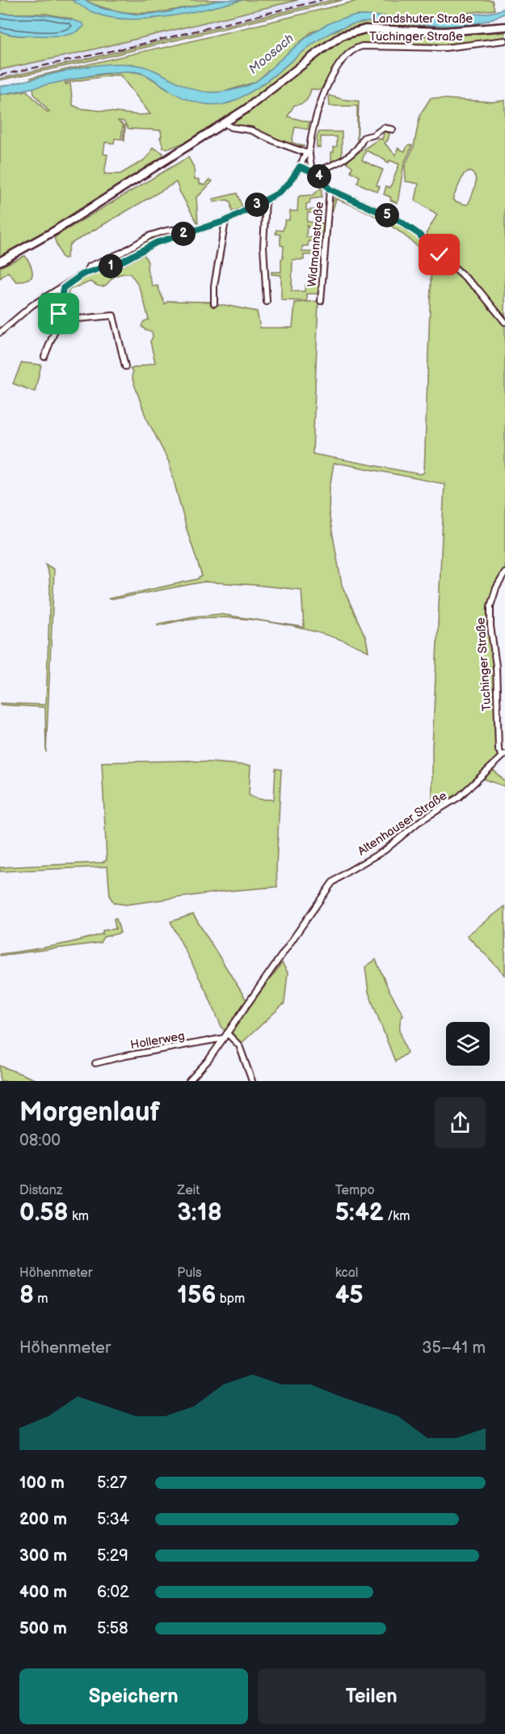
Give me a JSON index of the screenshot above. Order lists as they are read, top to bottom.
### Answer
{
  "streets": {
    "main road": ["Landshuter Straße"],
    "street": [
      "Tuchinger Straße",
      "Widmannstraße",
      "Altenhauser Straße",
      "Hollerweg"
    ]
  },
  "crossings": [
    ["Tuchinger Straße", "Altenhauser Straße"],
    ["Altenhauser Straße", "Hollerweg"]
  ],
  "water": ["Moosach"],
  "page": {
    "pins": [
      "4",
      "3",
      "5",
      "2",
      "1"
    ],
    "heading": ["Morgenlauf", "08:00"],
    "stats": [
      ["Distanz", "0.58 km"],
      ["Zeit", "3:18"],
      ["Tempo", "5:42 /km"],
      ["Höhenmeter", "8 m"],
      ["Puls", "156 bpm"],
      ["kcal", "45"]
    ],
    "chart": ["Höhenmeter", "35–41 m"],
    "list": [
      {
        "name": "100 m",
        "note": "5:27"
      },
      {
        "name": "200 m",
        "note": "5:34"
      },
      {
        "name": "300 m",
        "note": "5:29"
      },
      {
        "name": "400 m",
        "note": "6:02"
      },
      {
        "name": "500 m",
        "note": "5:58"
      }
    ],
    "buttons": ["Speichern", "Teilen"]
  }
}
